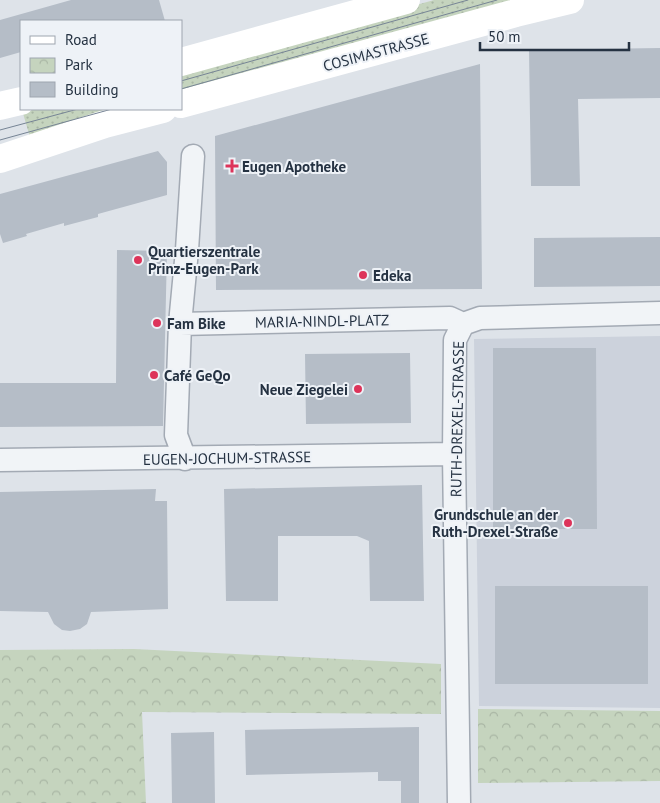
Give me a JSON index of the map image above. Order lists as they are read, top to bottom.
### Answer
{
  "streets": {
    "main road": ["COSIMASTRASSE"],
    "street": ["MARIA-NINDL-PLATZ", "RUTH-DREXEL-STRASSE", "EUGEN-JOCHUM-STRASSE"]
  },
  "crossings": [
    ["MARIA-NINDL-PLATZ", "RUTH-DREXEL-STRASSE"],
    ["RUTH-DREXEL-STRASSE", "EUGEN-JOCHUM-STRASSE"]
  ],
  "places": {
    "health": ["Eugen Apotheke"],
    "other": [
      "Quartierszentrale Prinz-Eugen-Park",
      "Edeka",
      "Fam Bike",
      "Café GeQo",
      "Neue Ziegelei",
      "Grundschule an der Ruth-Drexel-Straße"
    ]
  },
  "legend": ["Road", "Park", "Building"],
  "scale_bar": "50 m"
}
